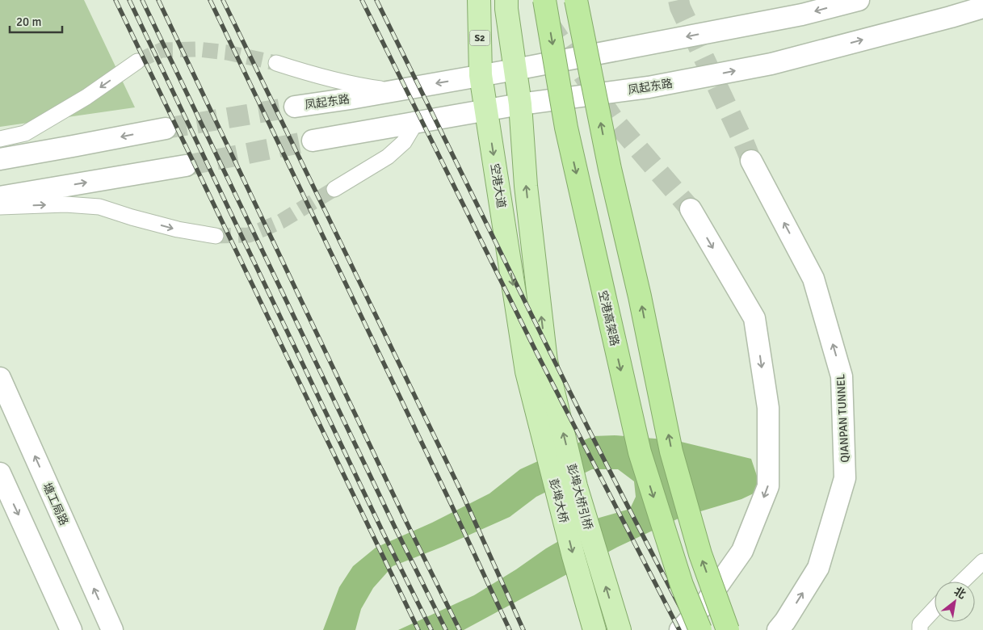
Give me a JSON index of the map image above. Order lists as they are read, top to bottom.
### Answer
{
  "streets": {
    "highway": ["空港高架路"],
    "main road": [
      "S2",
      "凤起东路",
      "空港大道",
      "QIANPAN TUNNEL",
      "彭埠大桥引桥",
      "彭埠大桥",
      "塘工局路"
    ]
  },
  "crossings": [
    ["凤起东路", "空港大道"],
    ["凤起东路", "彭埠大桥引桥"],
    ["空港大道", "彭埠大桥"]
  ],
  "one_way": ["空港大道", "彭埠大桥引桥", "彭埠大桥"],
  "scale_bar": "20 m",
  "north": "top right"
}
